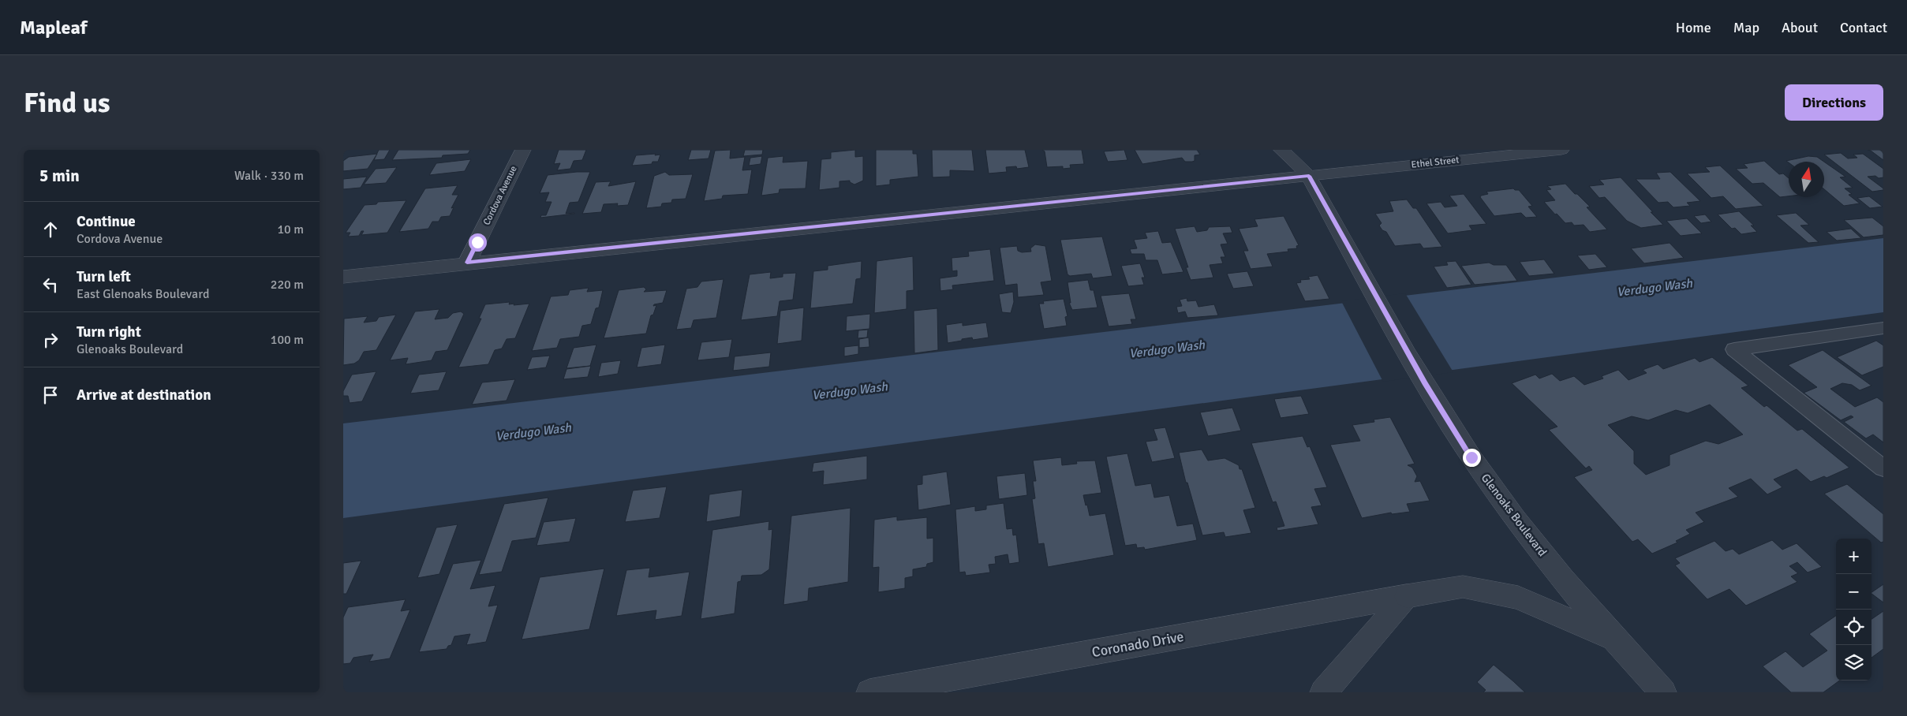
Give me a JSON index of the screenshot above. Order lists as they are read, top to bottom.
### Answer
{
  "streets": {
    "street": [
      "Ethel Street",
      "Cordova Avenue",
      "Glenoaks Boulevard",
      "Coronado Drive"
    ]
  },
  "crossings": [
    ["Ethel Street", "Cordova Avenue"],
    ["Ethel Street", "Glenoaks Boulevard"],
    ["Glenoaks Boulevard", "Coronado Drive"]
  ],
  "water": ["Verdugo Wash"],
  "north": "top",
  "page": {
    "header": "Mapleaf",
    "nav": [
      "Home",
      "Map",
      "About",
      "Contact"
    ],
    "buttons": "Directions",
    "title": "Find us",
    "heading": ["5 min", "Walk · 330 m"],
    "list": [
      ["Continue", "Cordova Avenue", "10 m"],
      ["Turn left", "East Glenoaks Boulevard", "220 m"],
      ["Turn right", "Glenoaks Boulevard", "100 m"],
      "Arrive at destination"
    ],
    "map_buttons": ["+", "−"]
  }
}
